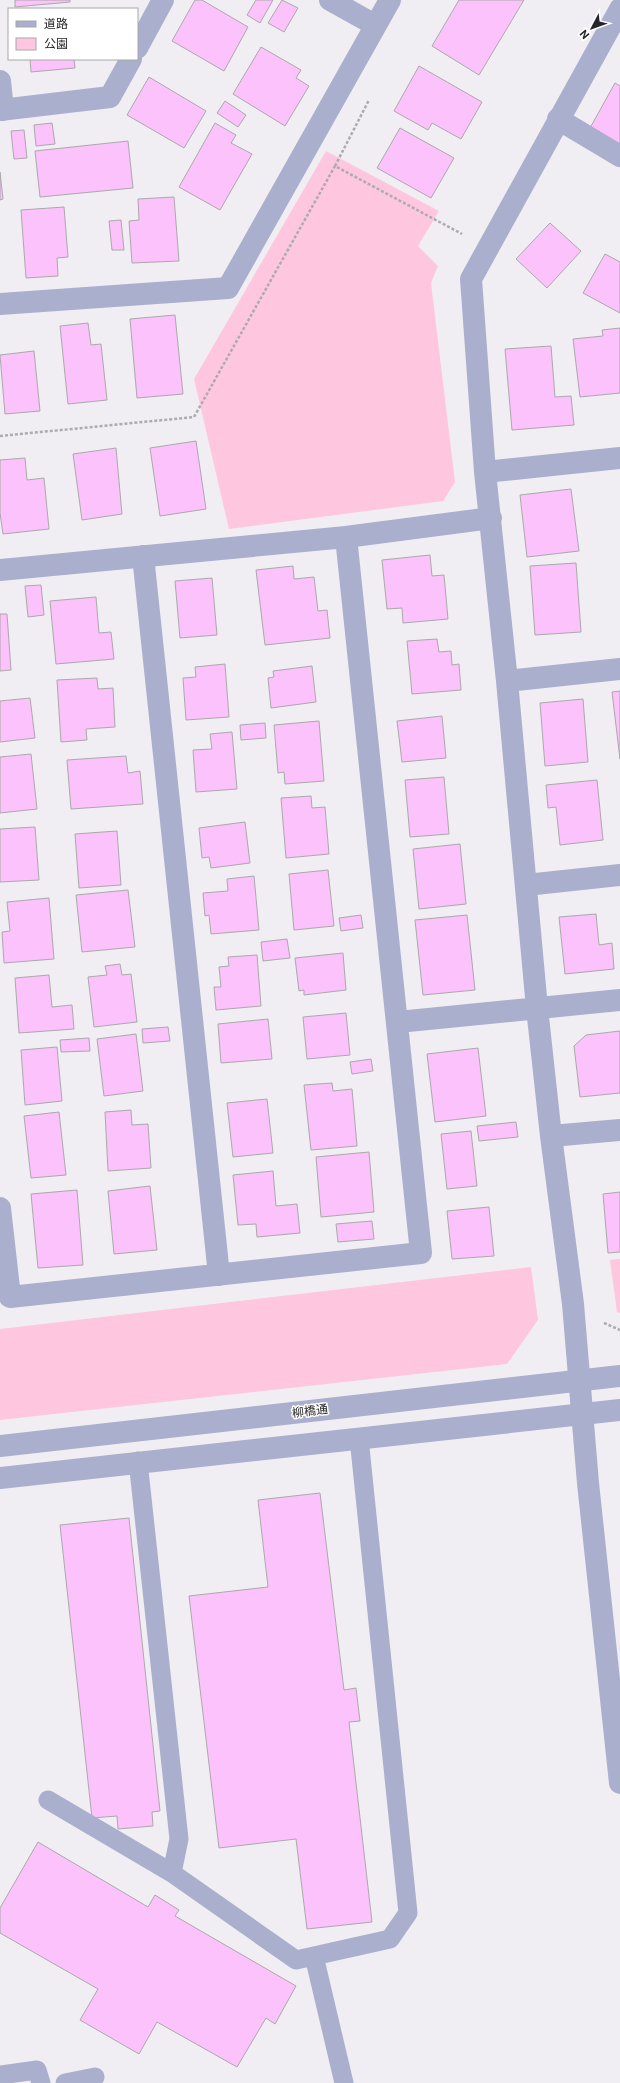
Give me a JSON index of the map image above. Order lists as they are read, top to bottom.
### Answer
{
  "streets": {
    "street": ["柳橋通"]
  },
  "legend": ["道路", "公園"],
  "north": "bottom left"
}
